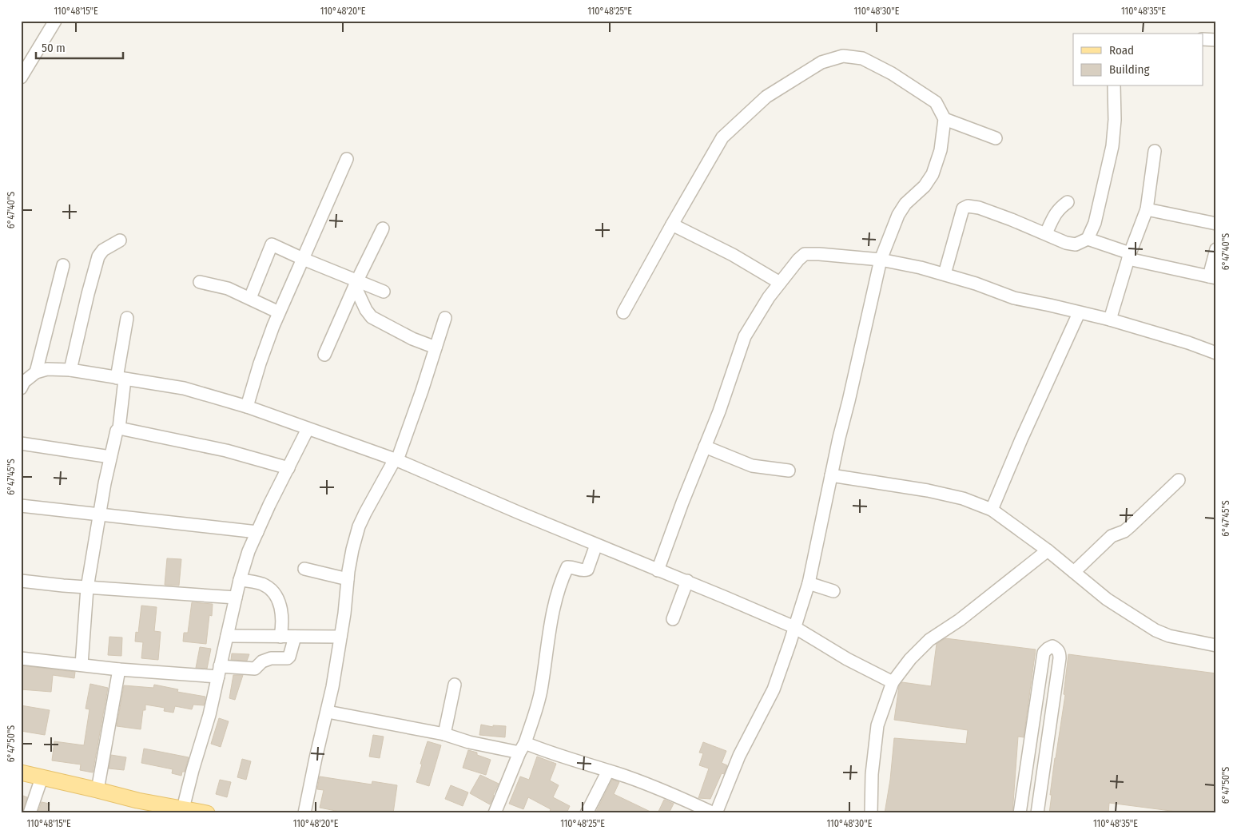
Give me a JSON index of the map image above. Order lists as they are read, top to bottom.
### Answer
{
  "legend": ["Road", "Building"],
  "scale_bar": "50 m",
  "coordinates": [
    "110°48'15\"E",
    "110°48'20\"E",
    "110°48'25\"E",
    "110°48'30\"E",
    "110°48'35\"E",
    "6°47'40\"S",
    "6°47'45\"S",
    "6°47'50\"S"
  ]
}
